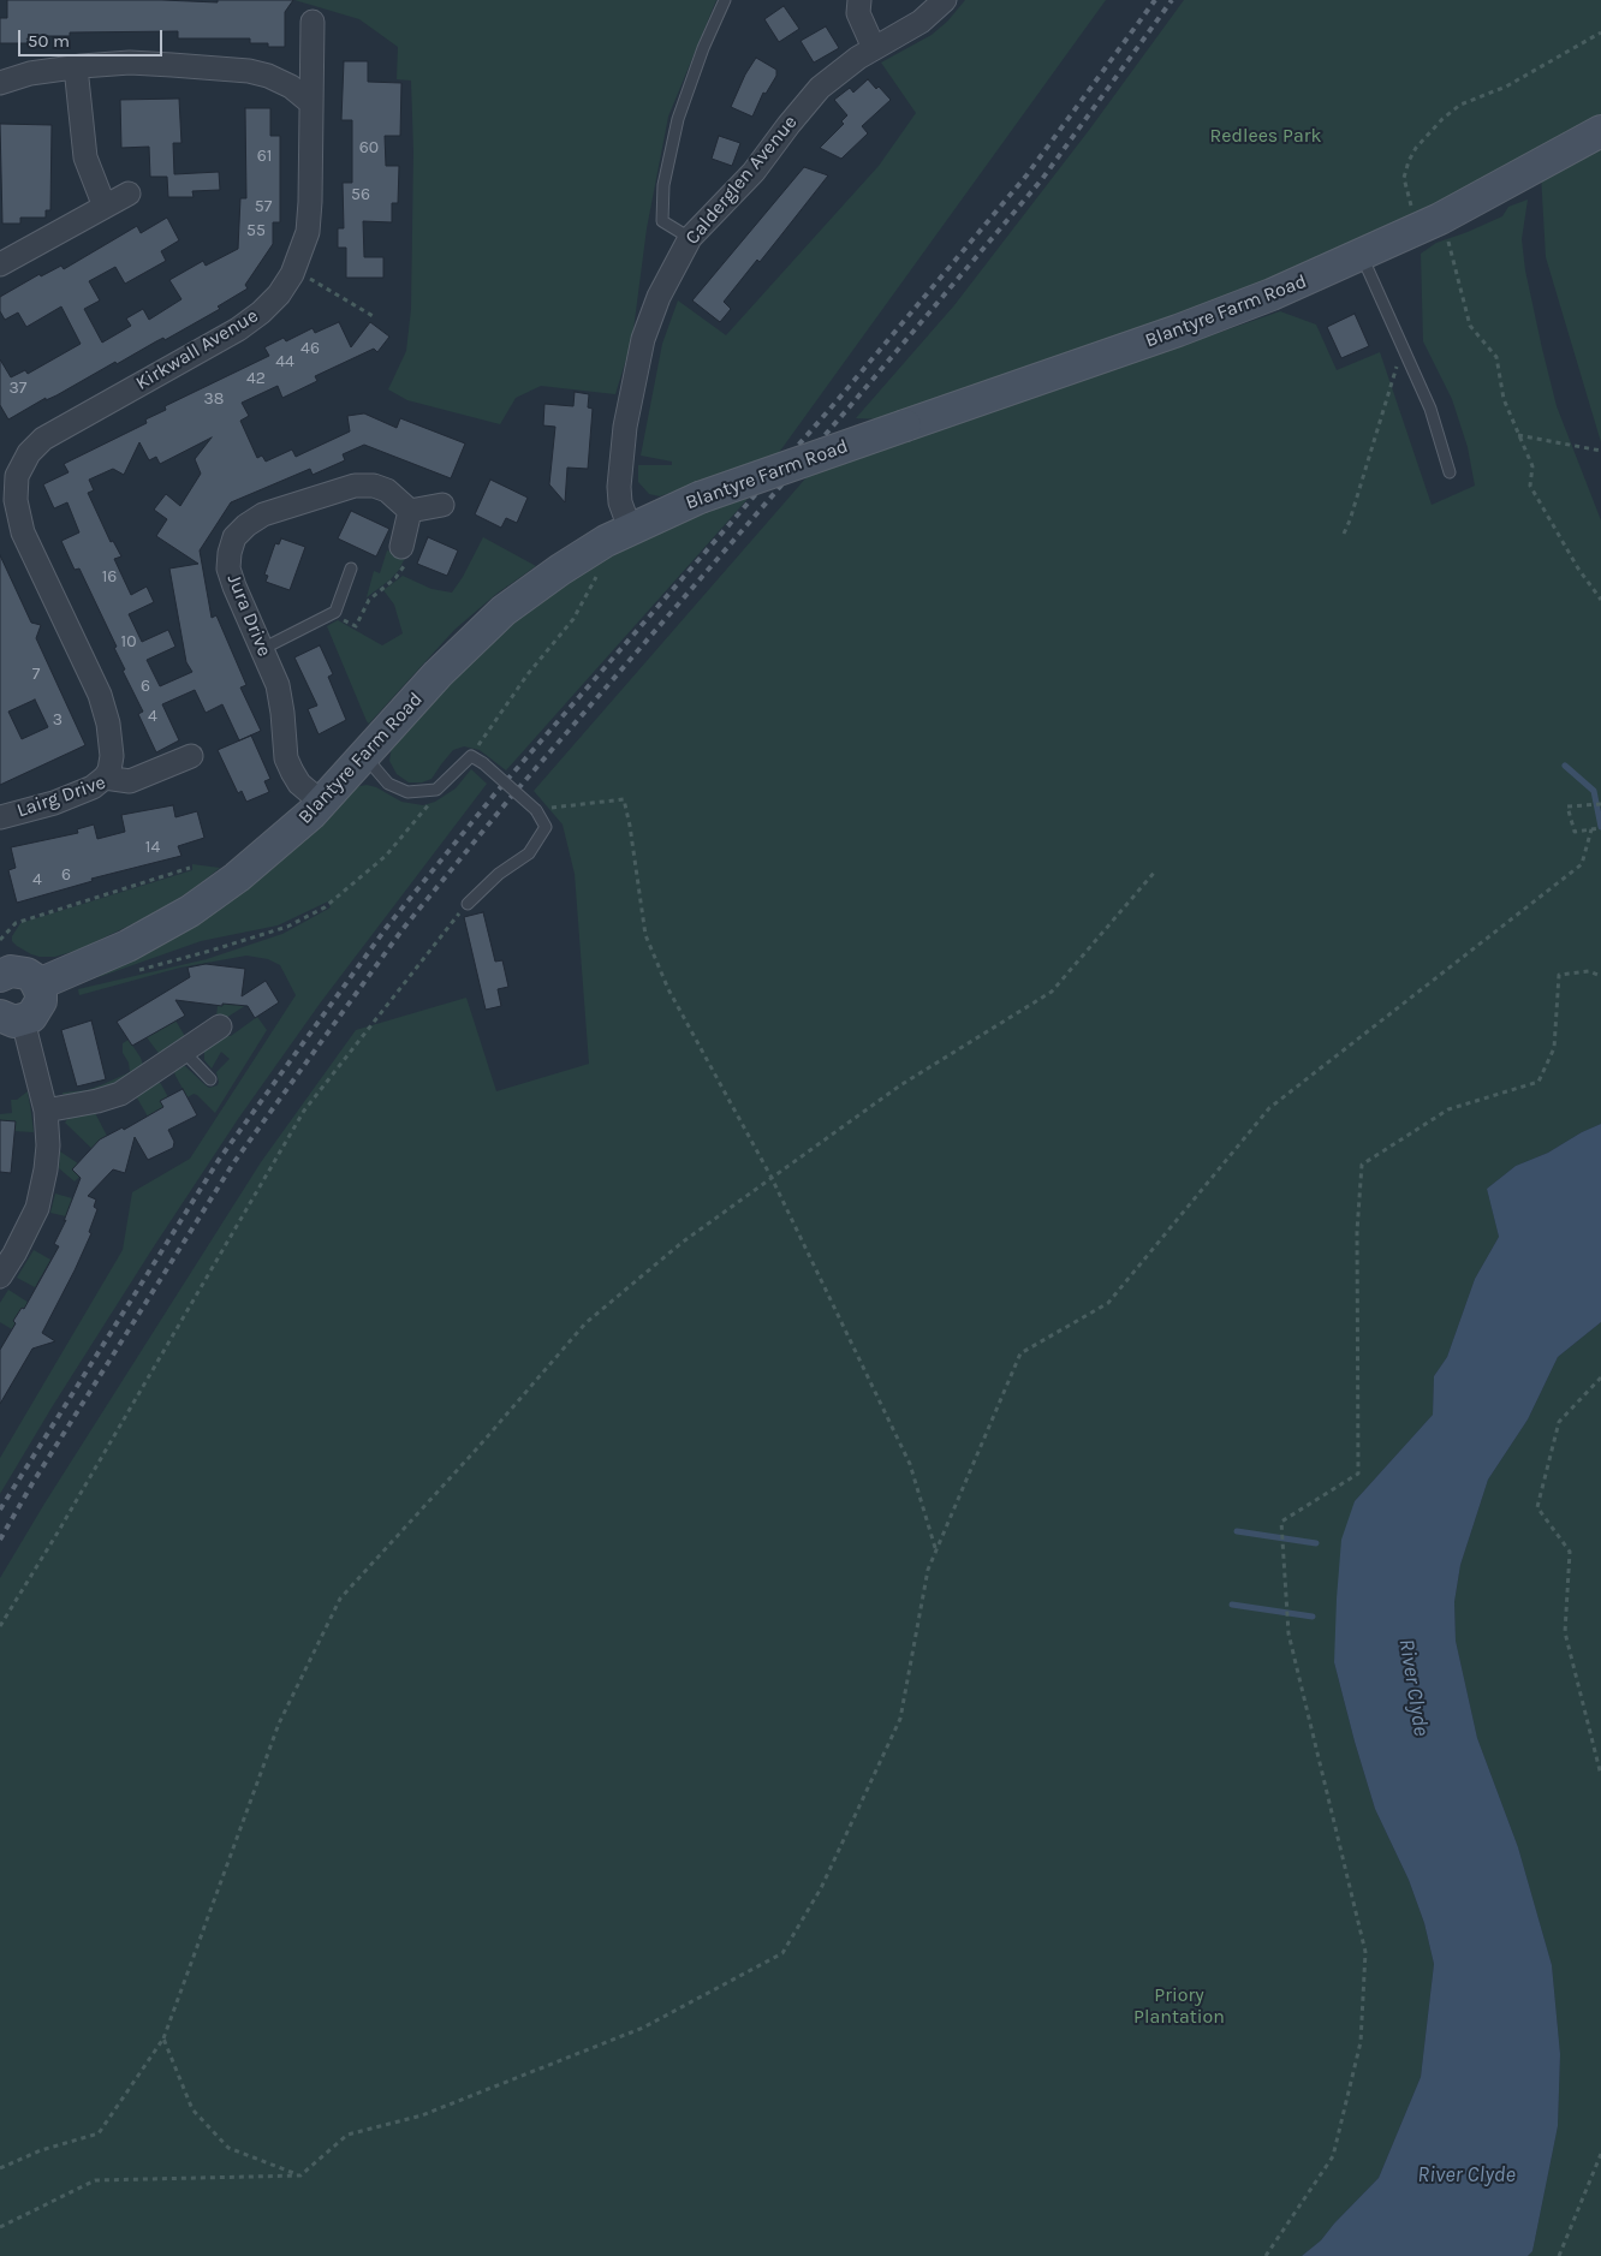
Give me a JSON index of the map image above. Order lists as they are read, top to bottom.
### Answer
{
  "streets": {
    "main road": ["Blantyre Farm Road"],
    "street": [
      "Calderglen Avenue",
      "Kirkwall Avenue",
      "Jura Drive",
      "Lairg Drive"
    ]
  },
  "crossings": [
    ["Calderglen Avenue", "Blantyre Farm Road"],
    ["Blantyre Farm Road", "Jura Drive"],
    ["Kirkwall Avenue", "Lairg Drive"]
  ],
  "water": ["River Clyde"],
  "parks": ["Redlees Park", "Priory Plantation"],
  "house_numbers": [
    "60",
    "61",
    "56",
    "57",
    "55",
    "46",
    "44",
    "42",
    "37",
    "38",
    "16",
    "10",
    "7",
    "6",
    "4",
    "3",
    "14",
    "6",
    "4"
  ],
  "scale_bar": "50 m"
}
